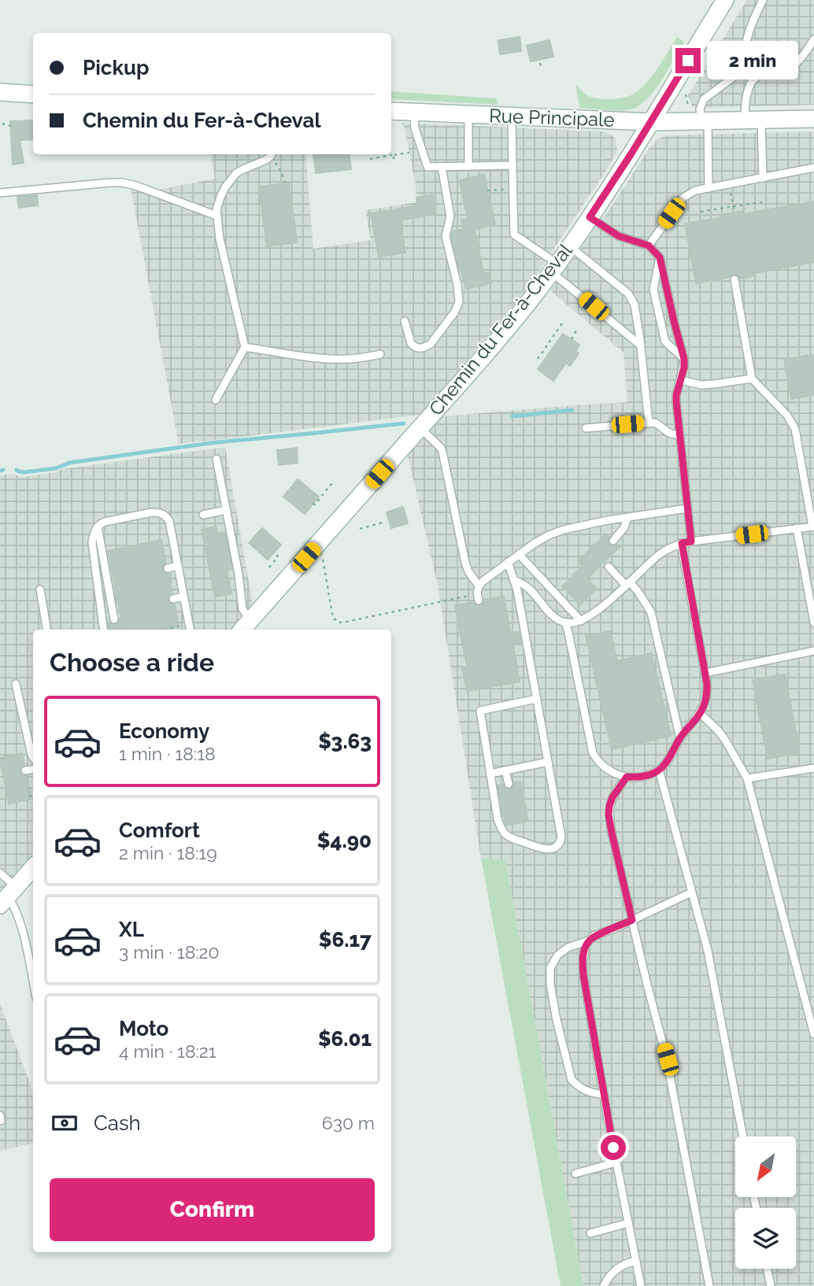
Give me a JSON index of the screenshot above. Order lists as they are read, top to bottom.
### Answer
{
  "streets": {
    "street": ["Rue Principale", "Chemin du Fer-à-Cheval"]
  },
  "crossings": [
    ["Rue Principale", "Chemin du Fer-à-Cheval"]
  ],
  "north": "bottom left",
  "page": {
    "banner": ["Pickup", "Chemin du Fer-à-Cheval"],
    "bubble": "2 min",
    "heading": "Choose a ride",
    "list": [
      {
        "name": "Economy",
        "note": "1 min · 18:18",
        "value": "$3.63"
      },
      {
        "name": "Comfort",
        "note": "2 min · 18:19",
        "value": "$4.90"
      },
      {
        "name": "XL",
        "note": "3 min · 18:20",
        "value": "$6.17"
      },
      {
        "name": "Moto",
        "note": "4 min · 18:21",
        "value": "$6.01"
      }
    ],
    "pay": ["Cash", "630 m"],
    "buttons": "Confirm"
  }
}
